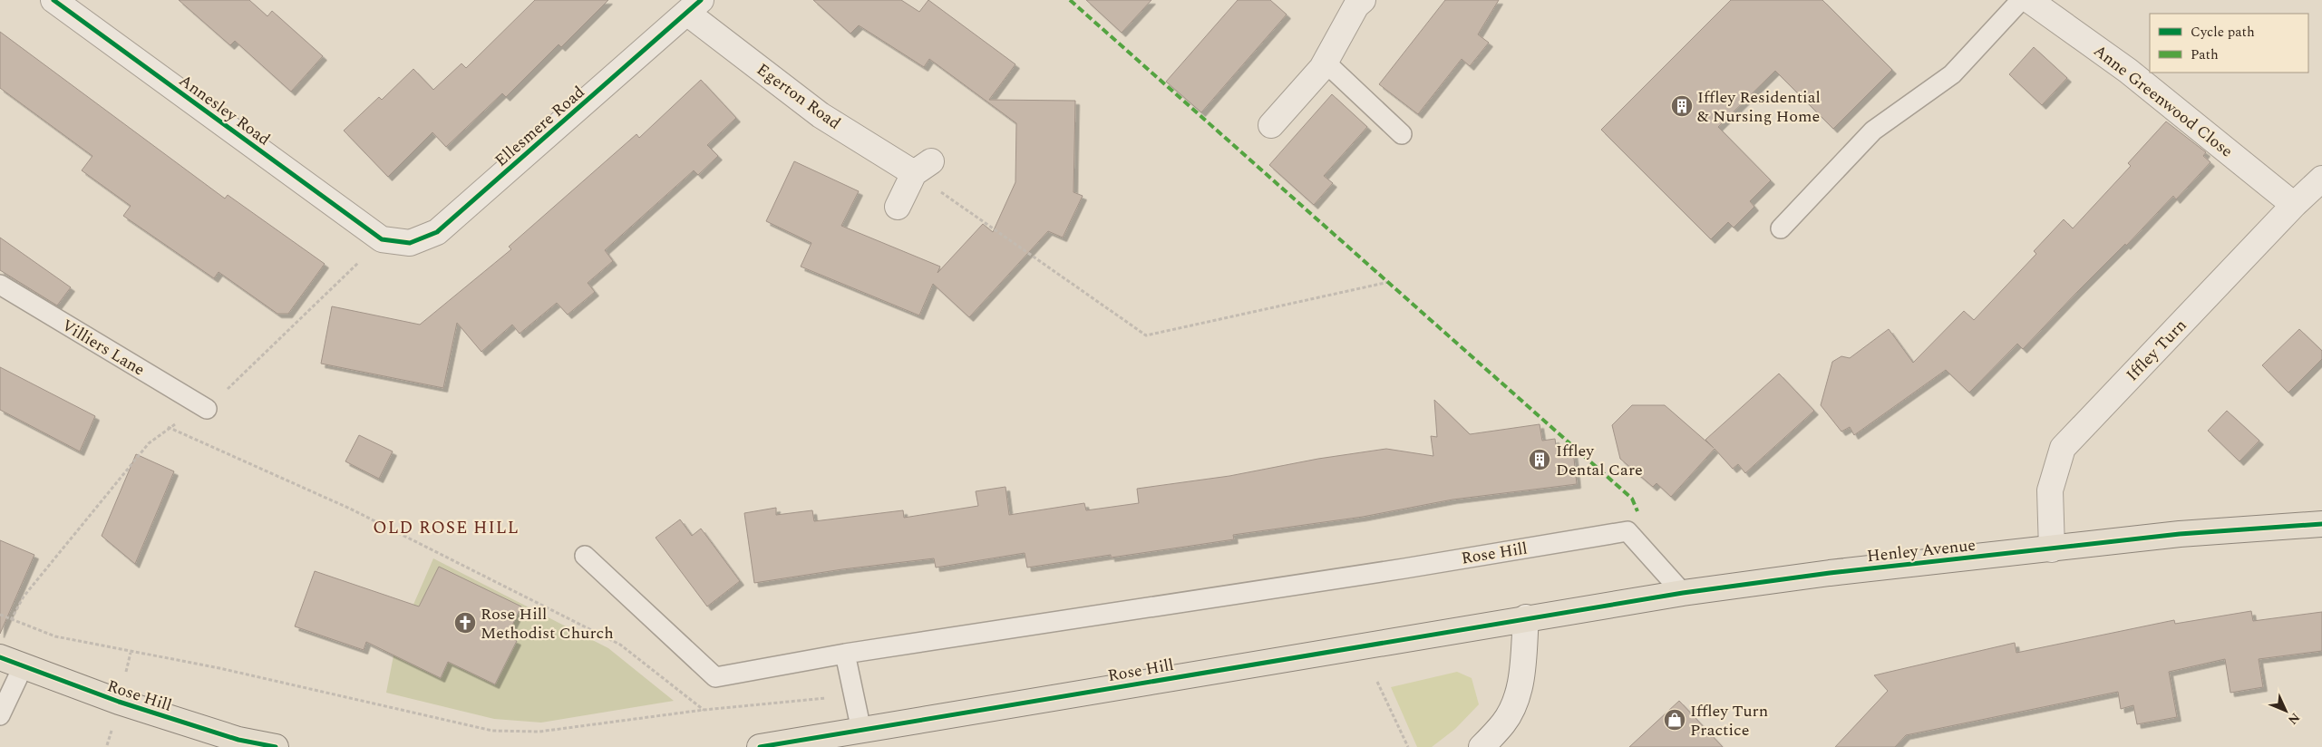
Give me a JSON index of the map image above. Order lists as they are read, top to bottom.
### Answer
{
  "streets": {
    "main road": ["Henley Avenue", "Rose Hill"],
    "street": [
      "Egerton Road",
      "Anne Greenwood Close",
      "Annesley Road",
      "Ellesmere Road",
      "Iffley Turn"
    ],
    "lane": ["Villiers Lane"]
  },
  "crossings": [
    ["Egerton Road", "Ellesmere Road"],
    ["Anne Greenwood Close", "Iffley Turn"],
    ["Annesley Road", "Ellesmere Road"],
    ["Iffley Turn", "Henley Avenue"],
    ["Henley Avenue", "Rose Hill"]
  ],
  "districts": ["OLD ROSE HILL"],
  "places": {
    "building": ["Iffley Residential & Nursing Home", "Iffley Dental Care"],
    "church": ["Rose Hill Methodist Church"],
    "shop": ["Iffley Turn Practice"]
  },
  "legend": ["Cycle path", "Path"],
  "north": "bottom right"
}
